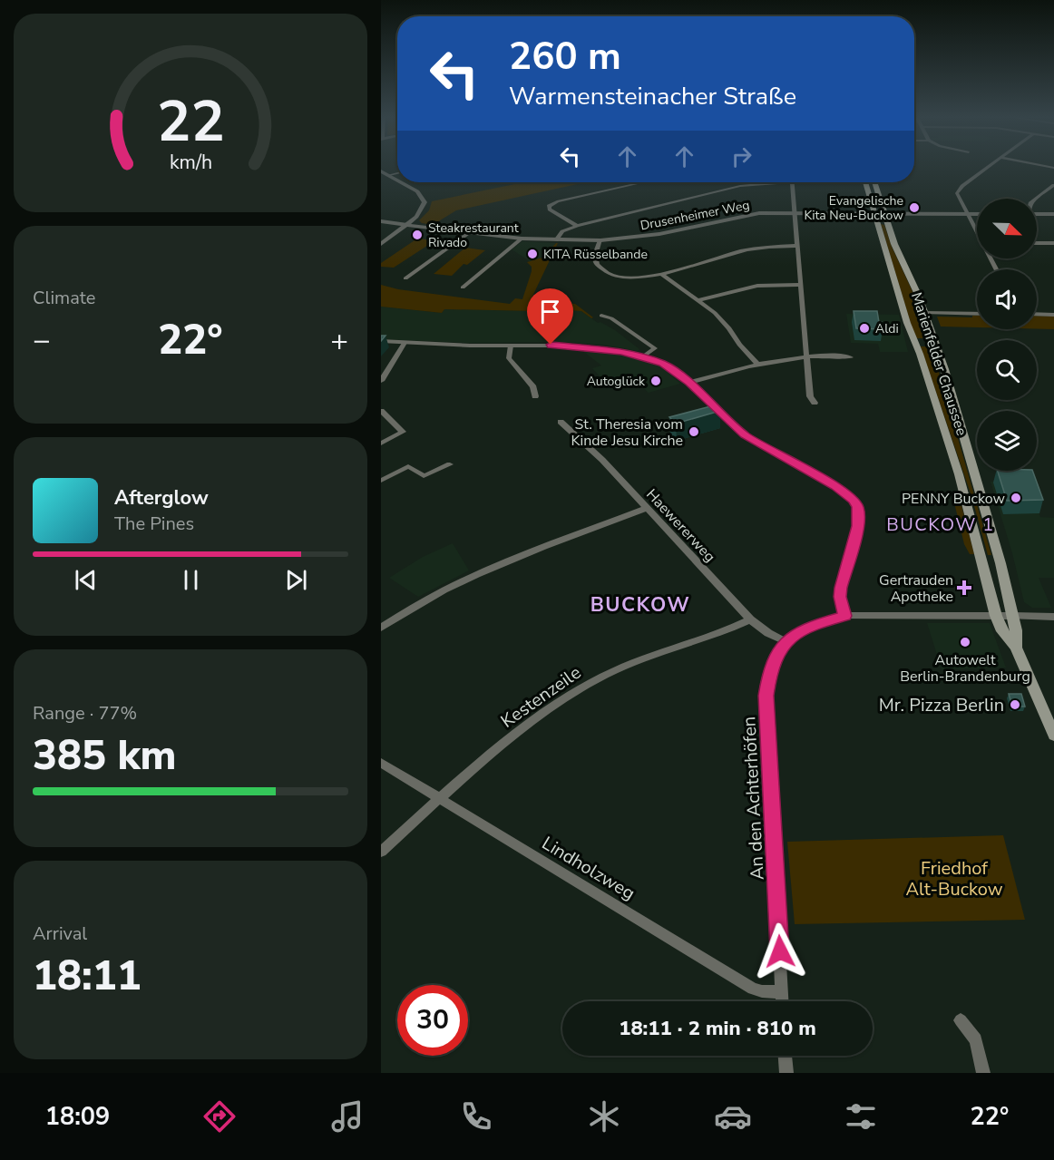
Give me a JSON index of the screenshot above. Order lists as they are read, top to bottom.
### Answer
{
  "streets": {
    "main road": ["Marienfelder Chaussee"],
    "street": [
      "Drusenheimer Weg",
      "Haewererweg",
      "Kestenzeile",
      "An den Achterhöfen",
      "Lindholzweg"
    ]
  },
  "crossings": [
    ["Drusenheimer Weg", "Marienfelder Chaussee"],
    ["Marienfelder Chaussee", "An den Achterhöfen"],
    ["Haewererweg", "Kestenzeile"],
    ["Haewererweg", "An den Achterhöfen"],
    ["Kestenzeile", "Lindholzweg"],
    ["An den Achterhöfen", "Lindholzweg"]
  ],
  "districts": ["BUCKOW 1", "BUCKOW"],
  "parks": ["Friedhof Alt-Buckow"],
  "places": {
    "other": [
      "Evangelische Kita Neu-Buckow",
      "Steakrestaurant Rivado",
      "KITA Rüsselbande",
      "Aldi",
      "Autoglück",
      "St. Theresia vom Kinde Jesu Kirche",
      "PENNY Buckow",
      "Autowelt Berlin-Brandenburg",
      "Mr. Pizza Berlin"
    ],
    "health": ["Gertrauden Apotheke"]
  },
  "north": "bottom right",
  "page": {
    "turn": ["260 m", "Warmensteinacher Straße"],
    "tile": [
      "Climate",
      ["Range · 77%", "385 km"],
      ["Arrival", "18:11"]
    ],
    "heat": ["−", "22°", "+"],
    "song": ["Afterglow", "The Pines"],
    "limit": "30",
    "trip": "18:11 · 2 min · 810 m",
    "tabs": ["18:09", "22°"],
    "gauge": ["22", "km/h"]
  }
}
